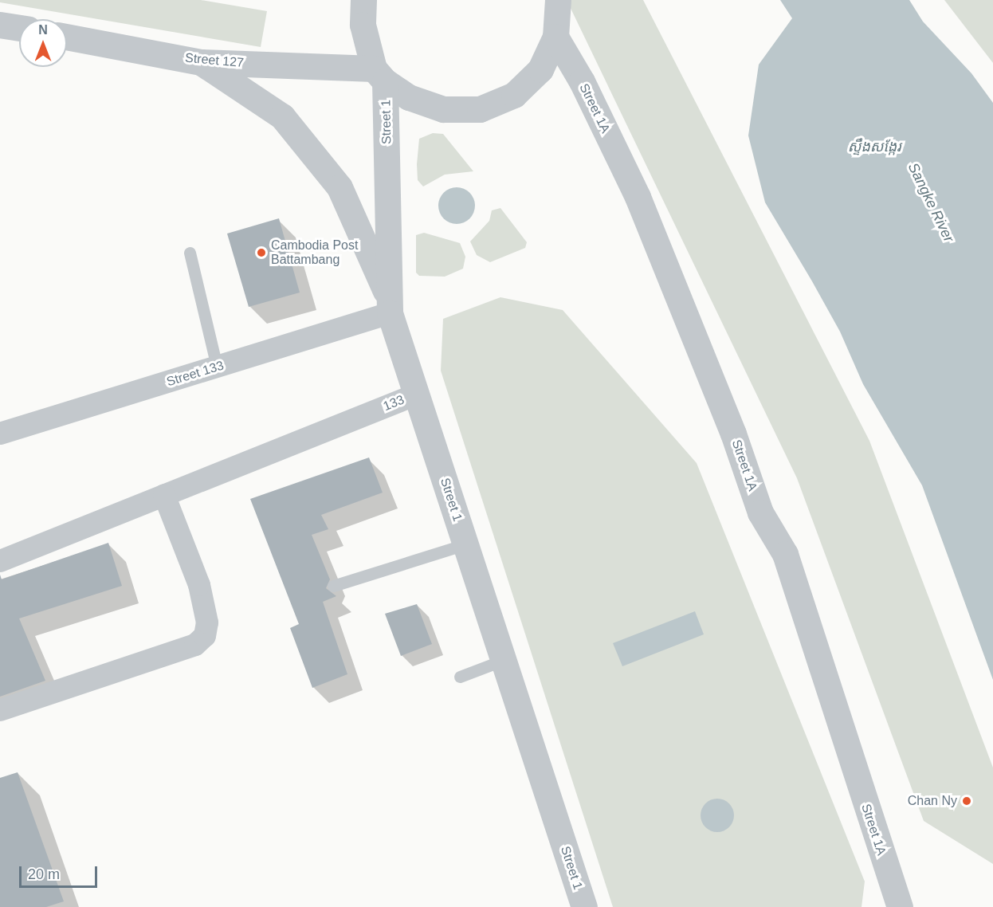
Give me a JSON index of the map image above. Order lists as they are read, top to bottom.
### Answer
{
  "streets": {
    "street": [
      "Street 127",
      "Street 1A",
      "Street 1",
      "Street 133",
      "133"
    ]
  },
  "crossings": [
    ["Street 127", "Street 1"],
    ["Street 1", "Street 133"],
    ["Street 1", "133"]
  ],
  "water": ["ស្ទឹងសង្កែរ", "Sangke River"],
  "places": ["Cambodia Post Battambang", "Chan Ny"],
  "scale_bar": "20 m",
  "north": "top"
}
